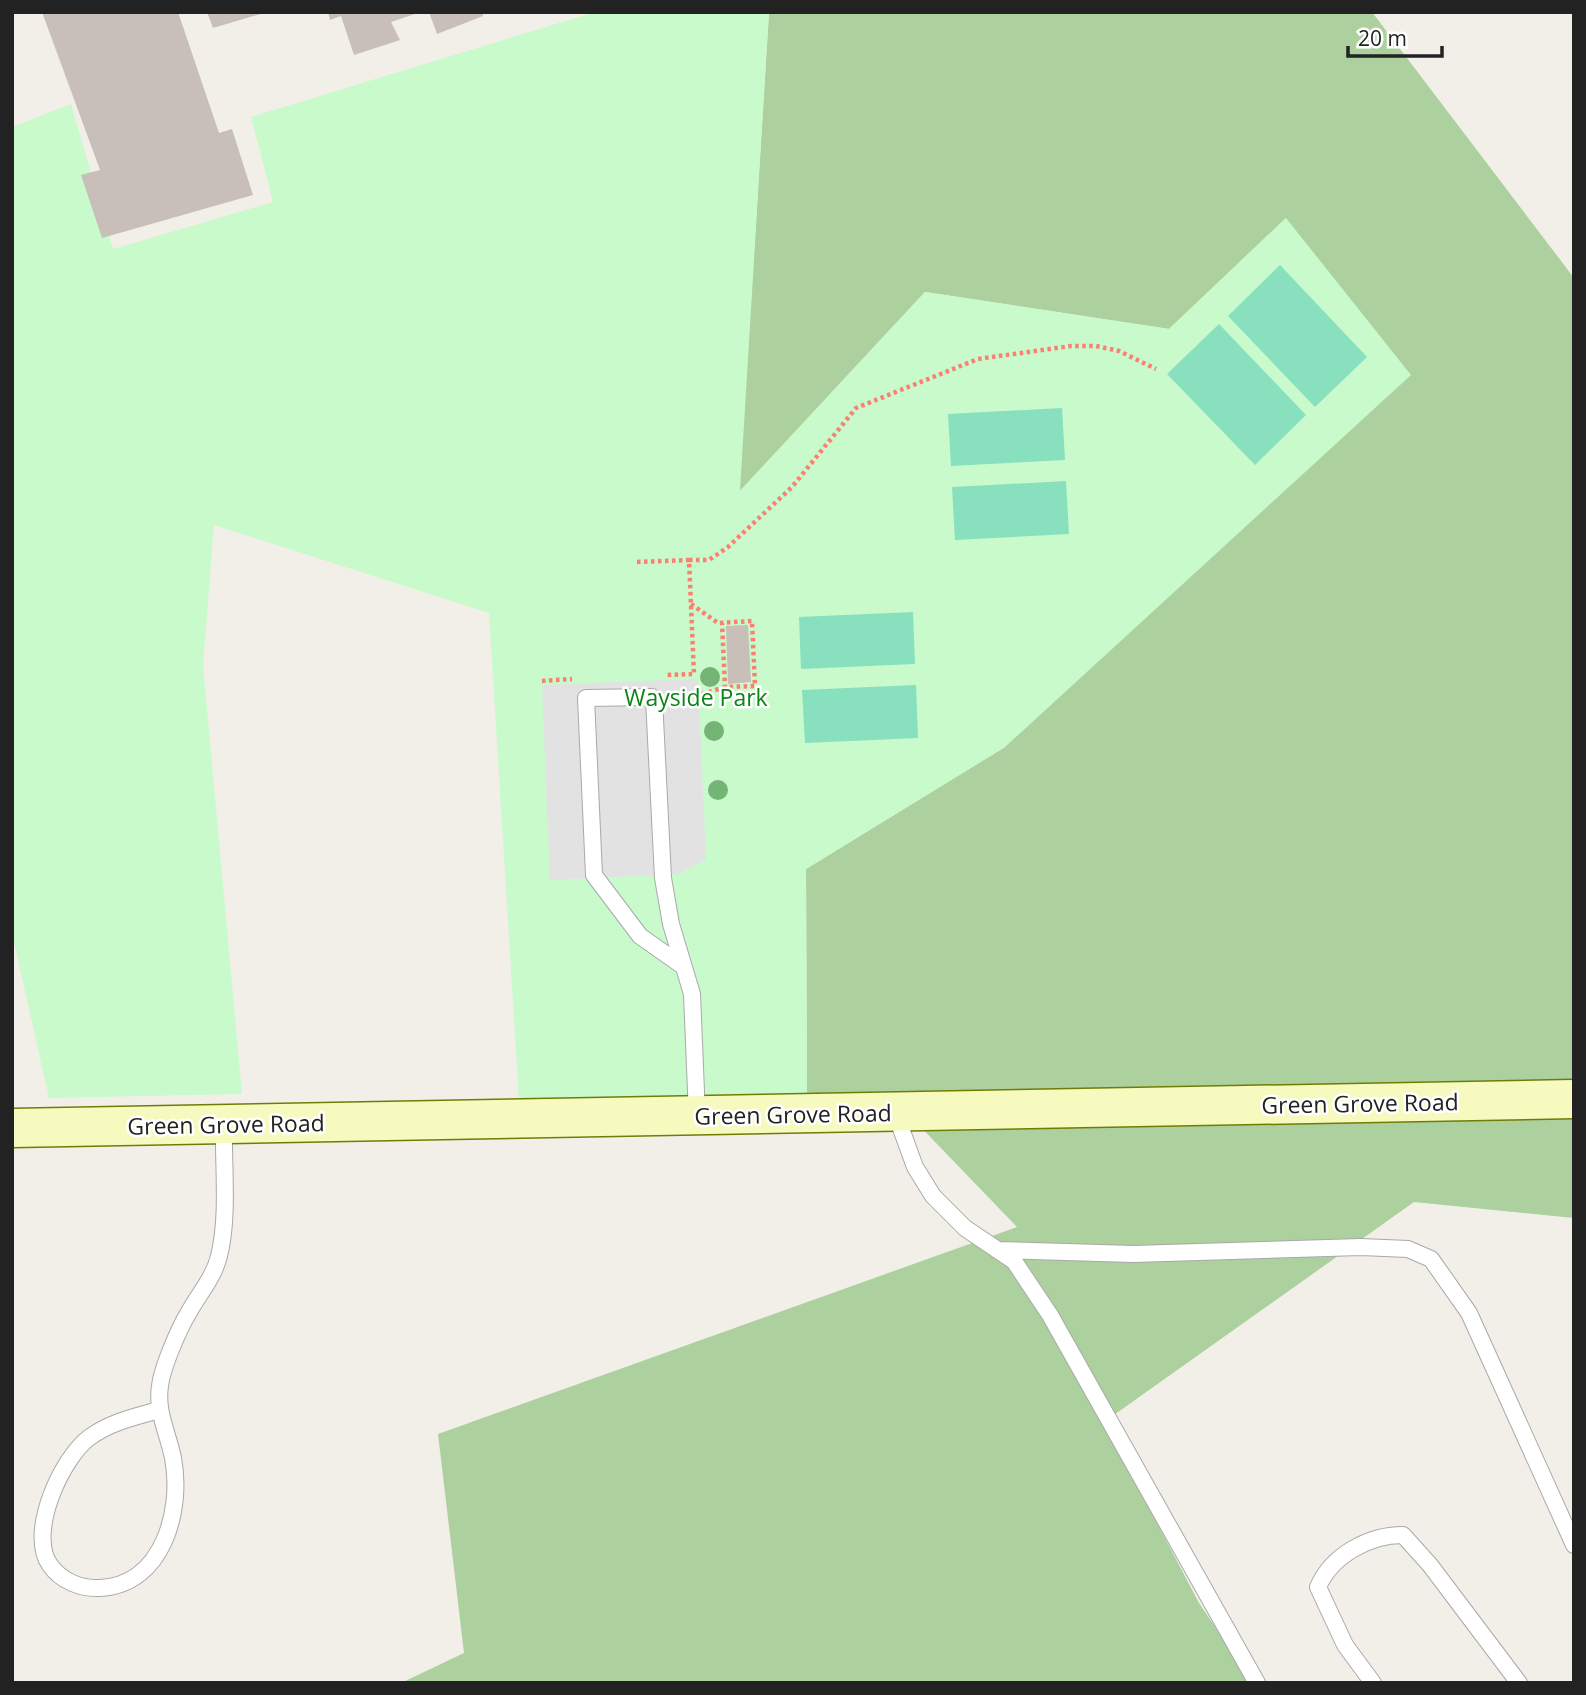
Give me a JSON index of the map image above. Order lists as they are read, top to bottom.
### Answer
{
  "streets": {
    "street": ["Green Grove Road"]
  },
  "parks": ["Wayside Park"],
  "scale_bar": "20 m"
}
